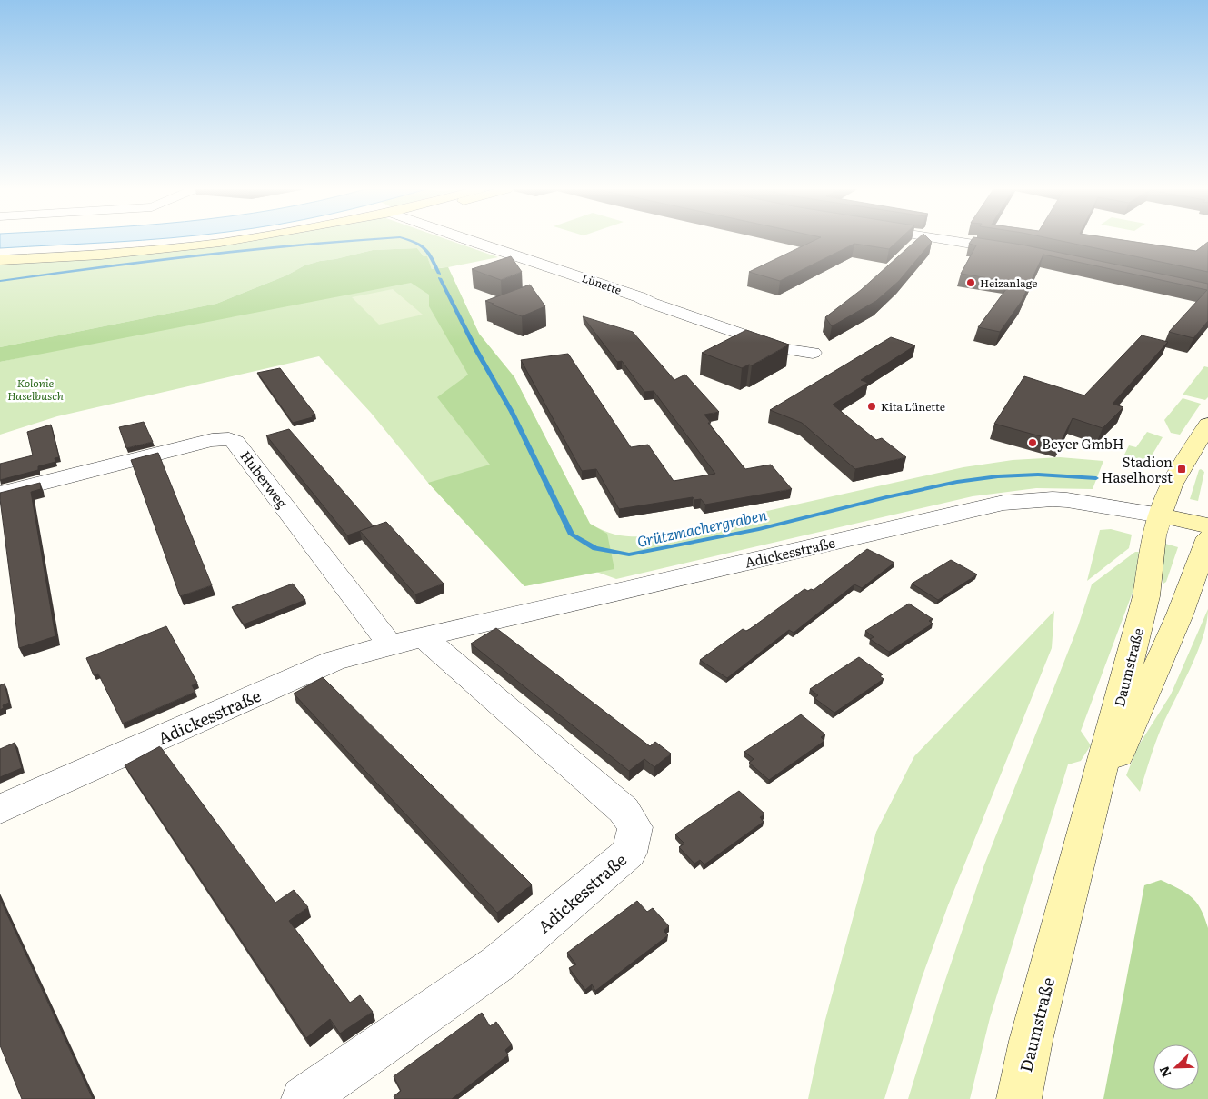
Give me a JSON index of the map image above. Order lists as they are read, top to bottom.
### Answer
{
  "streets": {
    "main road": ["Daumstraße"],
    "street": ["Lünette", "Huberweg", "Adickesstraße"]
  },
  "crossings": [
    ["Huberweg", "Adickesstraße"],
    ["Adickesstraße", "Daumstraße"]
  ],
  "water": ["Grützmachergraben"],
  "parks": ["Kolonie Haselbusch"],
  "places": {
    "other": ["Heizanlage", "Kita Lünette", "Beyer GmbH"],
    "transit": ["Stadion Haselhorst"]
  },
  "north": "bottom left"
}
